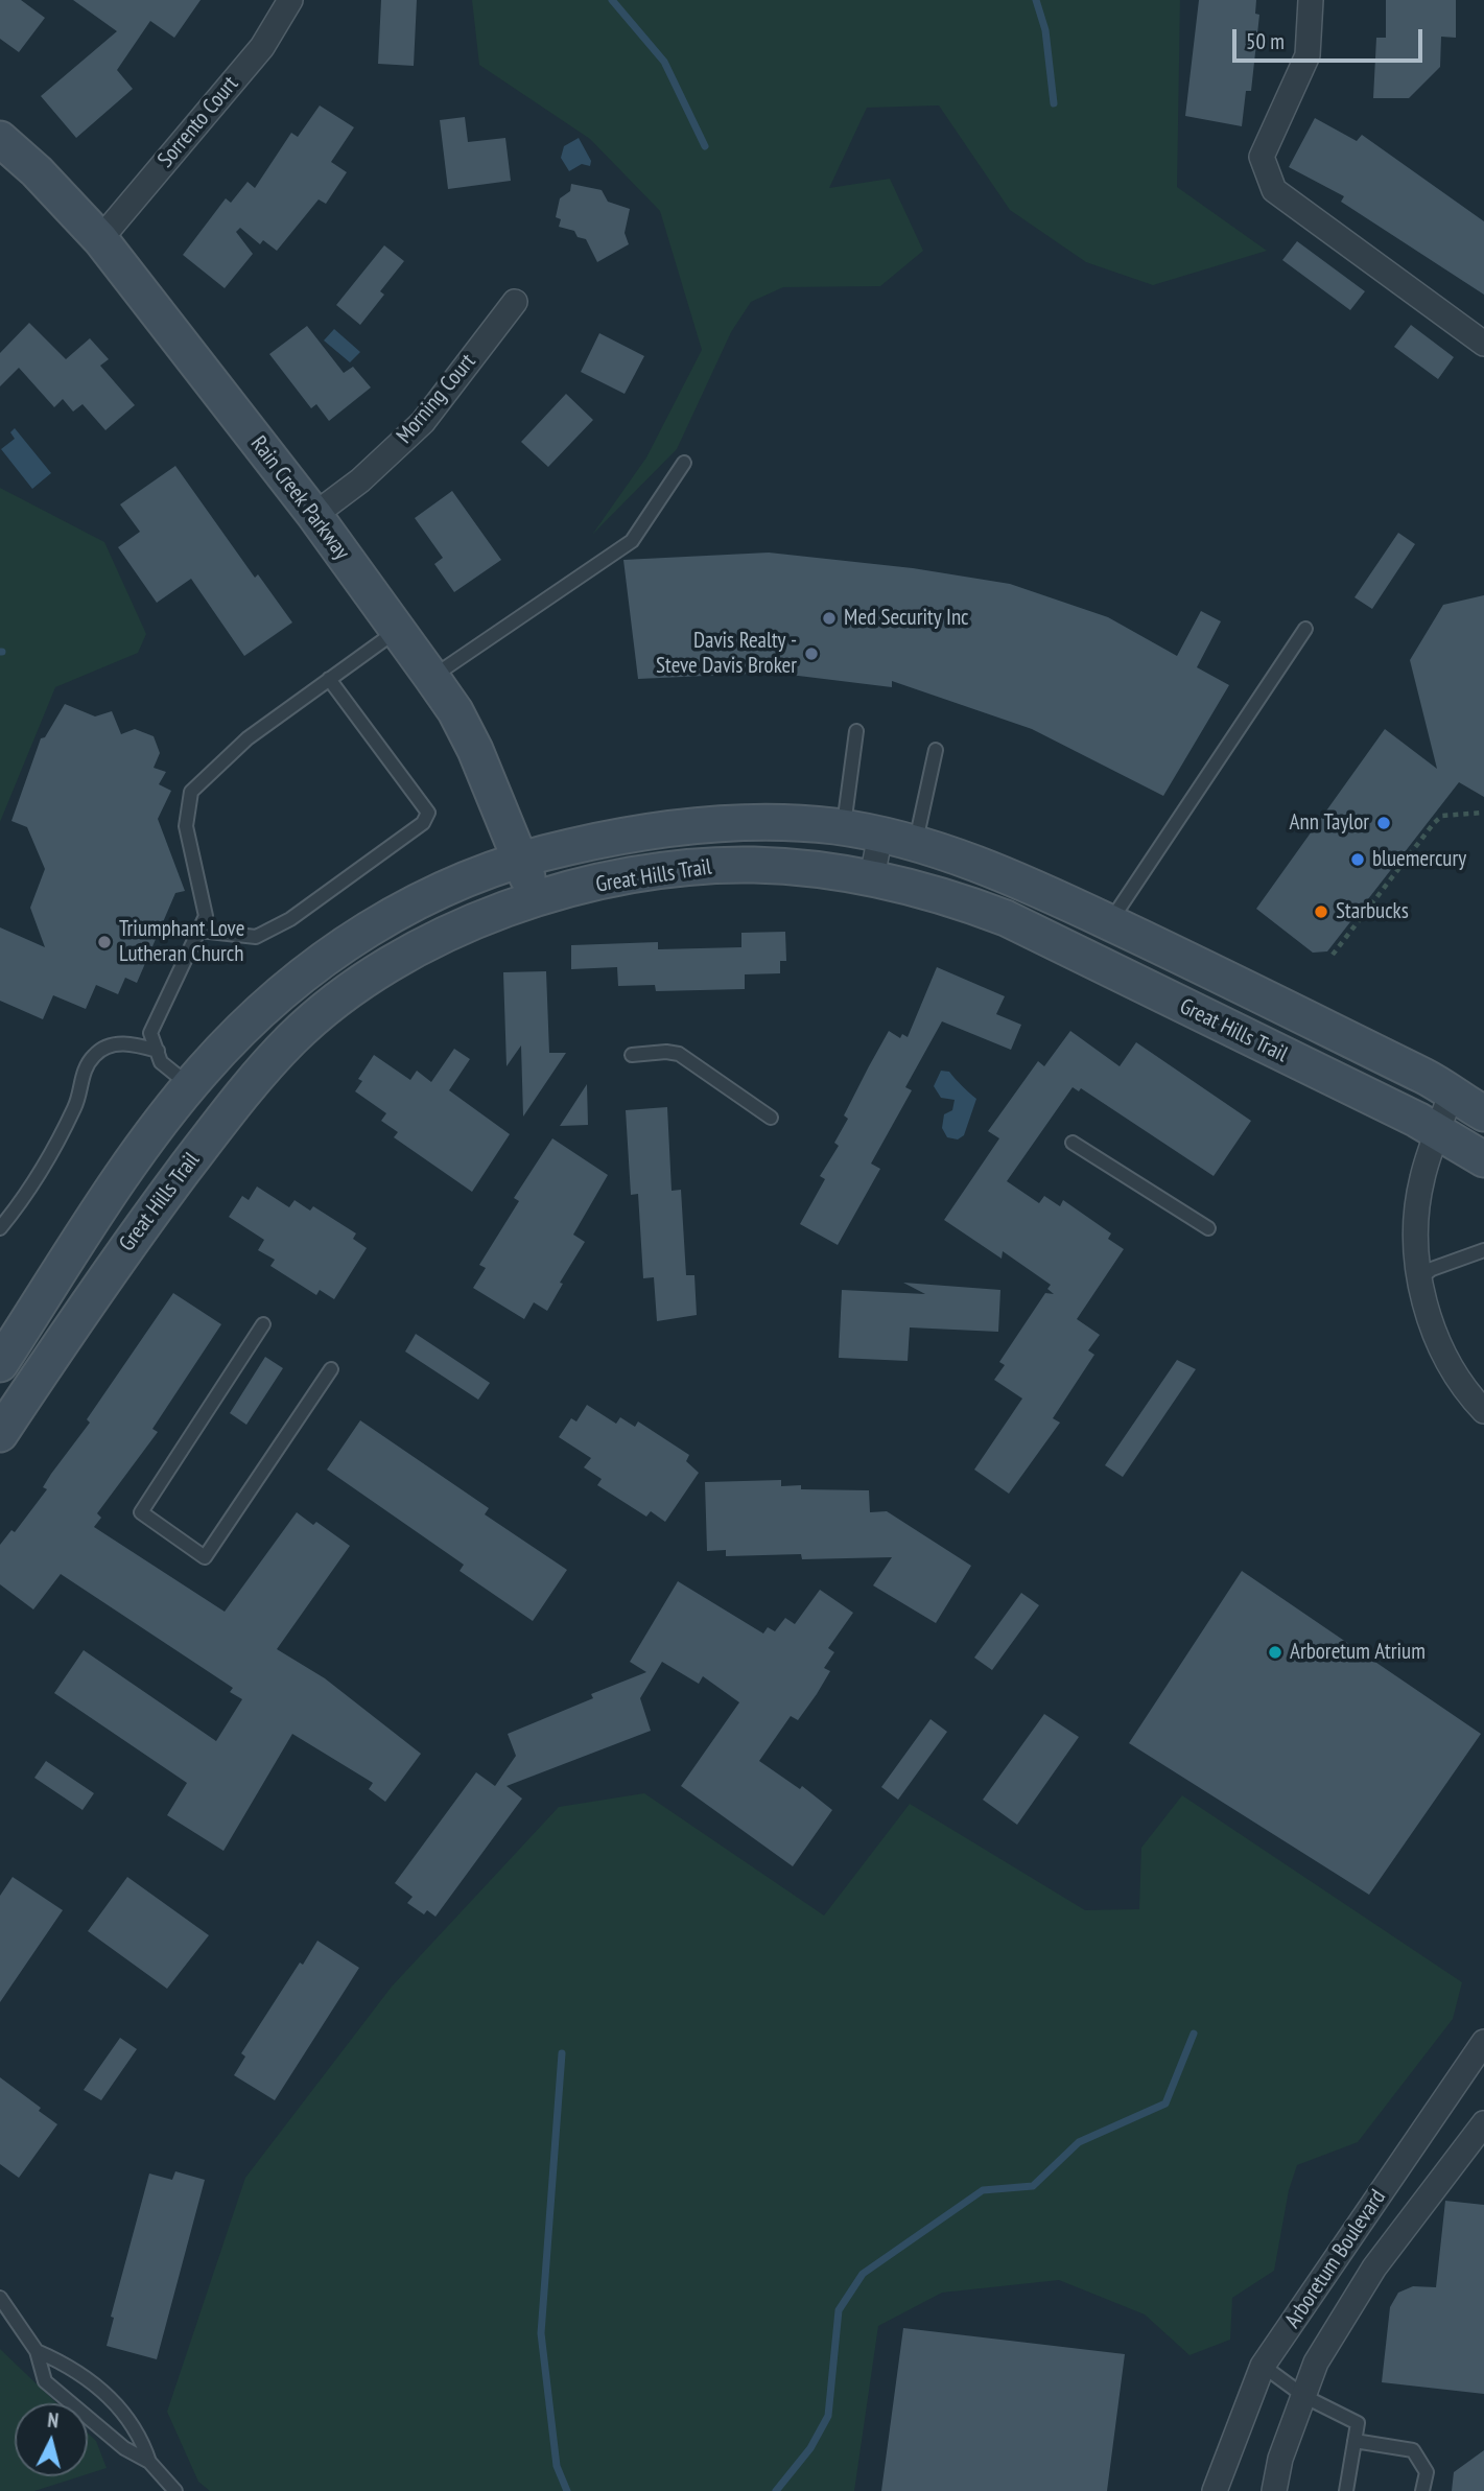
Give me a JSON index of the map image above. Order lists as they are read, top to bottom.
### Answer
{
  "streets": {
    "street": [
      "Sorrento Court",
      "Morning Court",
      "Rain Creek Parkway",
      "Great Hills Trail",
      "Arboretum Boulevard"
    ]
  },
  "crossings": [
    ["Sorrento Court", "Rain Creek Parkway"],
    ["Morning Court", "Rain Creek Parkway"],
    ["Rain Creek Parkway", "Great Hills Trail"]
  ],
  "places": [
    "Med Security Inc",
    "Davis Realty - Steve Davis Broker",
    "Ann Taylor",
    "bluemercury",
    "Starbucks",
    "Triumphant Love Lutheran Church",
    "Arboretum Atrium"
  ],
  "scale_bar": "50 m",
  "north": "top"
}
